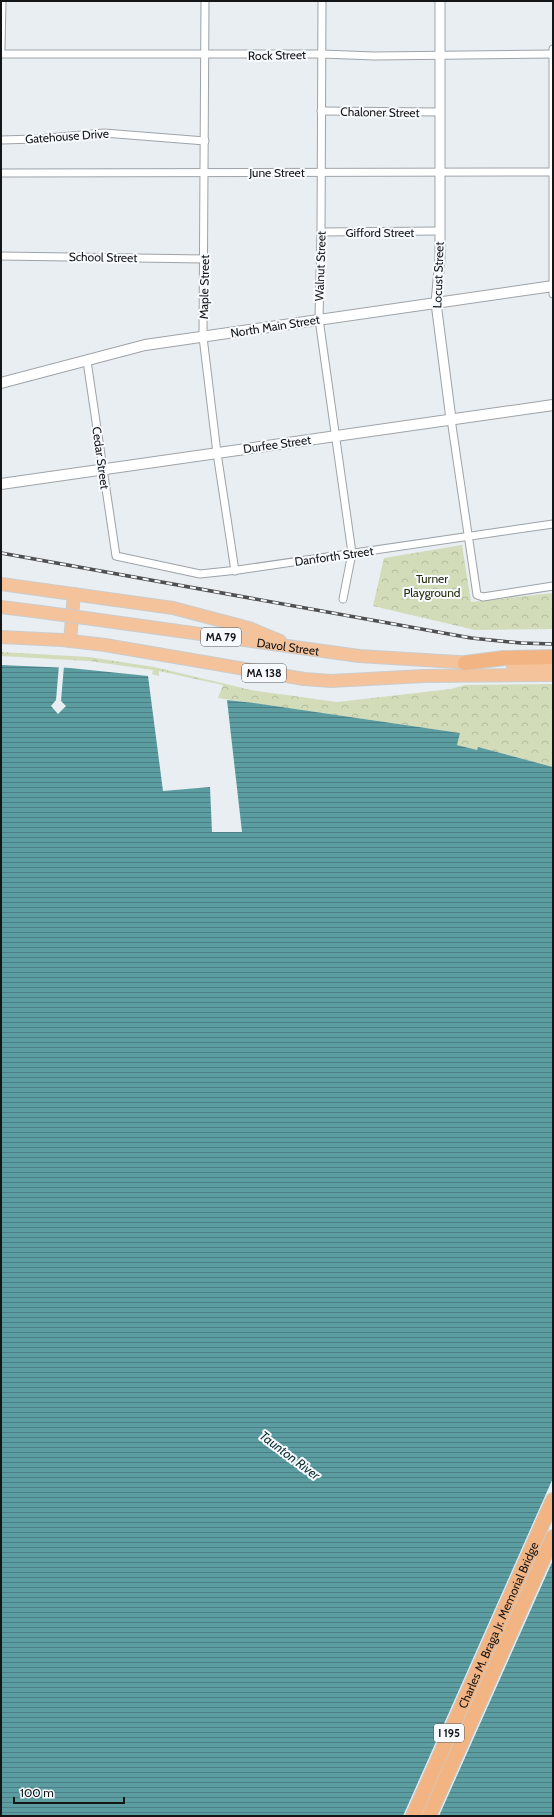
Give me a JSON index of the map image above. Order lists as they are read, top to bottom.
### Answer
{
  "streets": {
    "highway": [
      "MA 79",
      "Davol Street",
      "MA 138",
      "Charles M. Braga Jr. Memorial Bridge",
      "I 195"
    ],
    "main road": ["North Main Street", "Durfee Street"],
    "street": [
      "Rock Street",
      "Chaloner Street",
      "Gatehouse Drive",
      "June Street",
      "Gifford Street",
      "School Street",
      "Walnut Street",
      "Locust Street",
      "Maple Street",
      "Cedar Street",
      "Danforth Street"
    ]
  },
  "crossings": [
    ["Rock Street", "Walnut Street"],
    ["Rock Street", "Locust Street"],
    ["Rock Street", "Maple Street"],
    ["Chaloner Street", "Walnut Street"],
    ["Chaloner Street", "Locust Street"],
    ["Gatehouse Drive", "Maple Street"],
    ["June Street", "Walnut Street"],
    ["June Street", "Locust Street"],
    ["June Street", "Maple Street"],
    ["Gifford Street", "Walnut Street"],
    ["Gifford Street", "Locust Street"],
    ["School Street", "Maple Street"],
    ["Walnut Street", "North Main Street"],
    ["Walnut Street", "Durfee Street"],
    ["Walnut Street", "Danforth Street"],
    ["Locust Street", "North Main Street"],
    ["Locust Street", "Durfee Street"],
    ["Locust Street", "Danforth Street"],
    ["Maple Street", "North Main Street"],
    ["Maple Street", "Durfee Street"],
    ["Maple Street", "Danforth Street"],
    ["North Main Street", "Cedar Street"],
    ["Durfee Street", "Cedar Street"],
    ["Cedar Street", "Danforth Street"]
  ],
  "water": ["Taunton River"],
  "parks": ["Turner Playground"],
  "scale_bar": "100 m"
}
